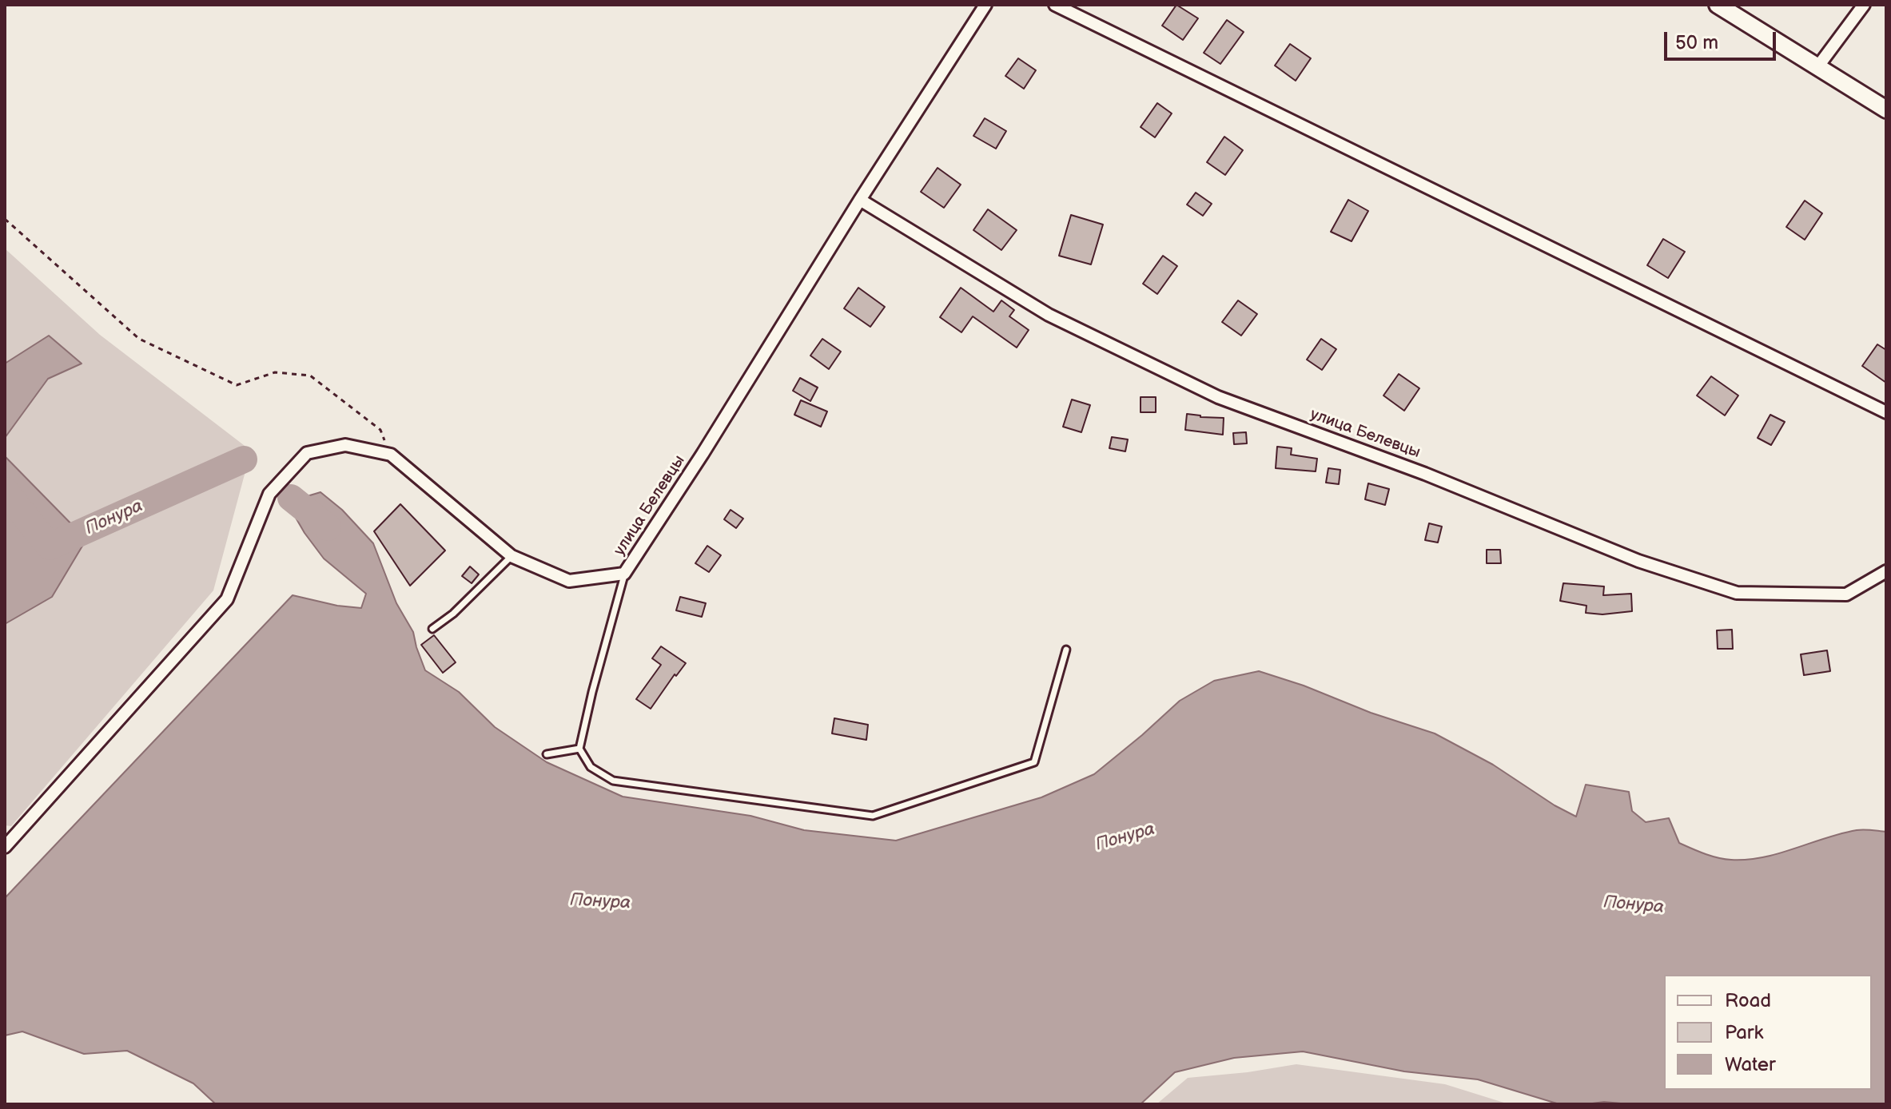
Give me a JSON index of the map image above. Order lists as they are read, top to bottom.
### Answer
{
  "streets": {
    "street": ["улица Белевцы"]
  },
  "water": ["Понура"],
  "legend": ["Road", "Park", "Water"],
  "scale_bar": "50 m"
}
